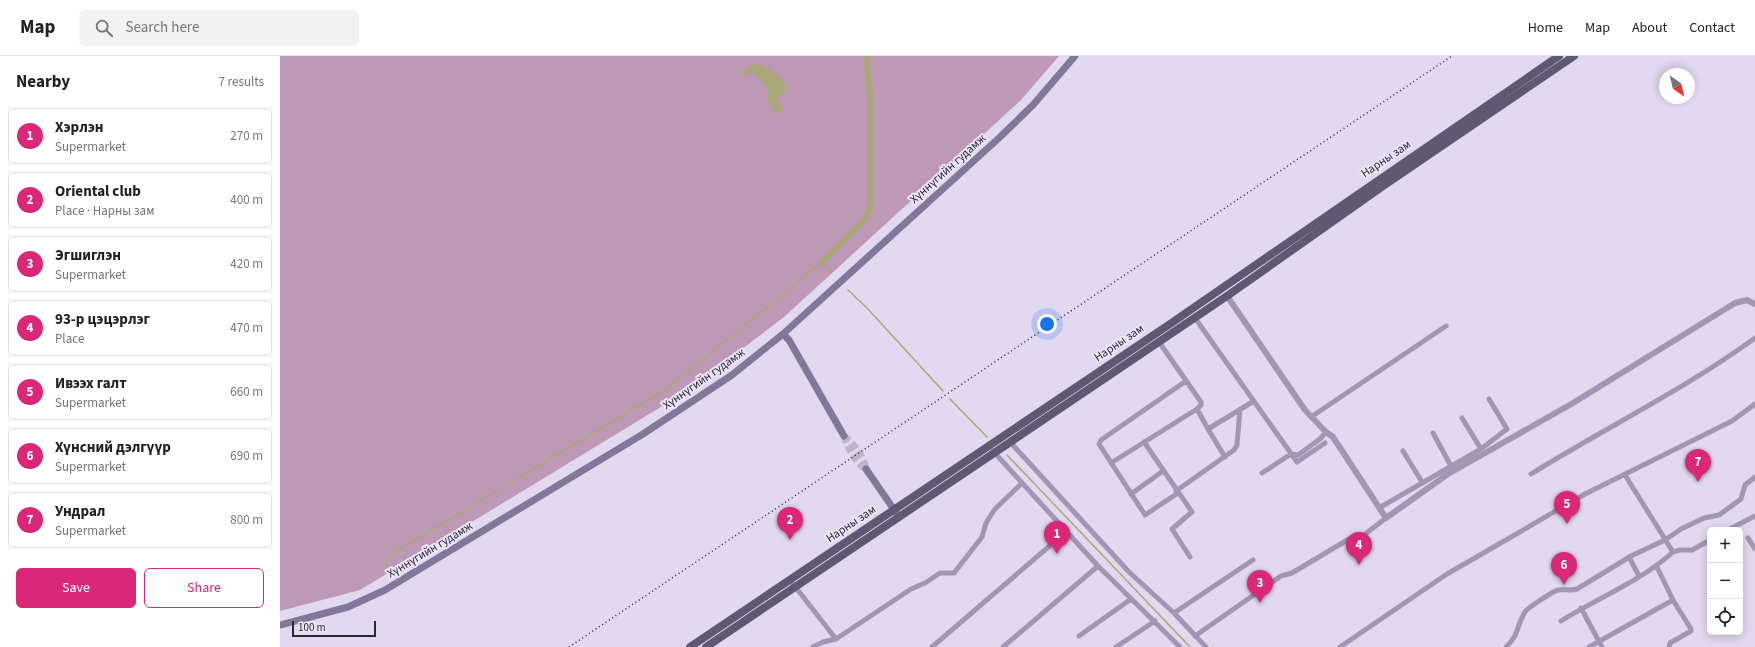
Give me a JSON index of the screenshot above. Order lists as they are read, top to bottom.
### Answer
{
  "streets": {
    "main road": ["Нарны зам", "Хүннүгийн гудамж"]
  },
  "scale_bar": "100 m",
  "north": "bottom right",
  "page": {
    "header": "Map",
    "search": "Search here",
    "nav": [
      "Home",
      "Map",
      "About",
      "Contact"
    ],
    "heading": ["Nearby", "7 results"],
    "list": [
      {
        "mark": "1",
        "name": "Хэрлэн",
        "note": "Supermarket",
        "value": "270 m"
      },
      {
        "mark": "2",
        "name": "Oriental club",
        "note": "Place · Нарны зам",
        "value": "400 m"
      },
      {
        "mark": "3",
        "name": "Эгшиглэн",
        "note": "Supermarket",
        "value": "420 m"
      },
      {
        "mark": "4",
        "name": "93-р цэцэрлэг",
        "note": "Place",
        "value": "470 m"
      },
      {
        "mark": "5",
        "name": "Ивээх галт",
        "note": "Supermarket",
        "value": "660 m"
      },
      {
        "mark": "6",
        "name": "Хүнсний дэлгүүр",
        "note": "Supermarket",
        "value": "690 m"
      },
      {
        "mark": "7",
        "name": "Ундрал",
        "note": "Supermarket",
        "value": "800 m"
      }
    ],
    "pins": [
      "7",
      "5",
      "2",
      "1",
      "4",
      "6",
      "3"
    ],
    "map_buttons": ["+", "−"],
    "buttons": ["Save", "Share"],
    "scale": "100 m"
  }
}
